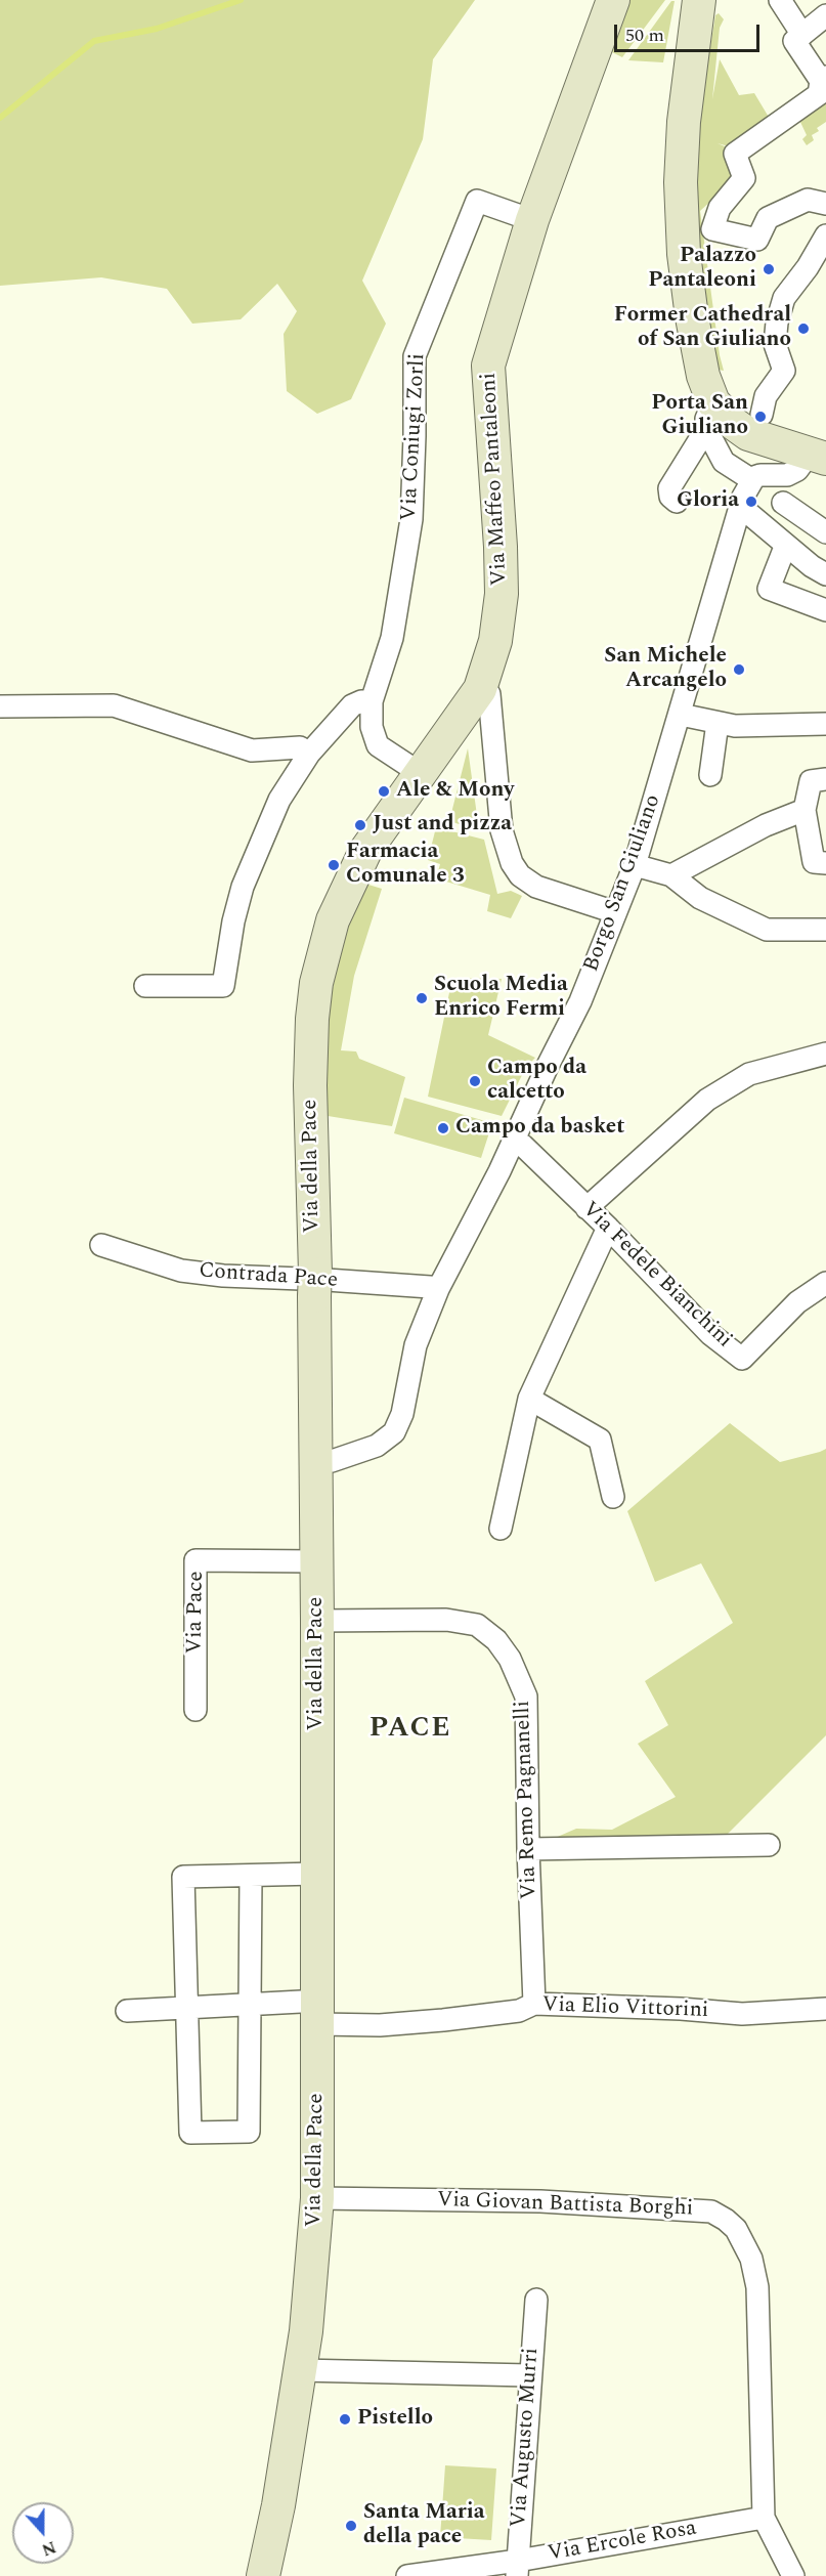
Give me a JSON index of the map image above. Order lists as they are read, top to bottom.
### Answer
{
  "streets": {
    "main road": ["Via Maffeo Pantaleoni", "Via della Pace"],
    "street": [
      "Via Coniugi Zorli",
      "Borgo San Giuliano",
      "Via Fedele Bianchini",
      "Contrada Pace",
      "Via Pace",
      "Via Remo Pagnanelli",
      "Via Elio Vittorini",
      "Via Giovan Battista Borghi",
      "Via Augusto Murri",
      "Via Ercole Rosa"
    ]
  },
  "crossings": [
    ["Via Coniugi Zorli", "Via Maffeo Pantaleoni"],
    ["Via Coniugi Zorli", "Via della Pace"],
    ["Via Maffeo Pantaleoni", "Via della Pace"],
    ["Borgo San Giuliano", "Via della Pace"],
    ["Borgo San Giuliano", "Via Fedele Bianchini"],
    ["Borgo San Giuliano", "Contrada Pace"],
    ["Via della Pace", "Via Pace"],
    ["Via della Pace", "Via Remo Pagnanelli"],
    ["Via della Pace", "Via Elio Vittorini"],
    ["Via della Pace", "Via Giovan Battista Borghi"],
    ["Via Remo Pagnanelli", "Via Elio Vittorini"],
    ["Via Giovan Battista Borghi", "Via Ercole Rosa"],
    ["Via Augusto Murri", "Via Ercole Rosa"]
  ],
  "districts": ["PACE"],
  "places": [
    "Palazzo Pantaleoni",
    "Former Cathedral of San Giuliano",
    "Porta San Giuliano",
    "Gloria",
    "San Michele Arcangelo",
    "Ale & Mony",
    "Just and pizza",
    "Farmacia Comunale 3",
    "Scuola Media Enrico Fermi",
    "Campo da calcetto",
    "Campo da basket",
    "Pistello",
    "Santa Maria della pace"
  ],
  "scale_bar": "50 m",
  "north": "bottom"
}
